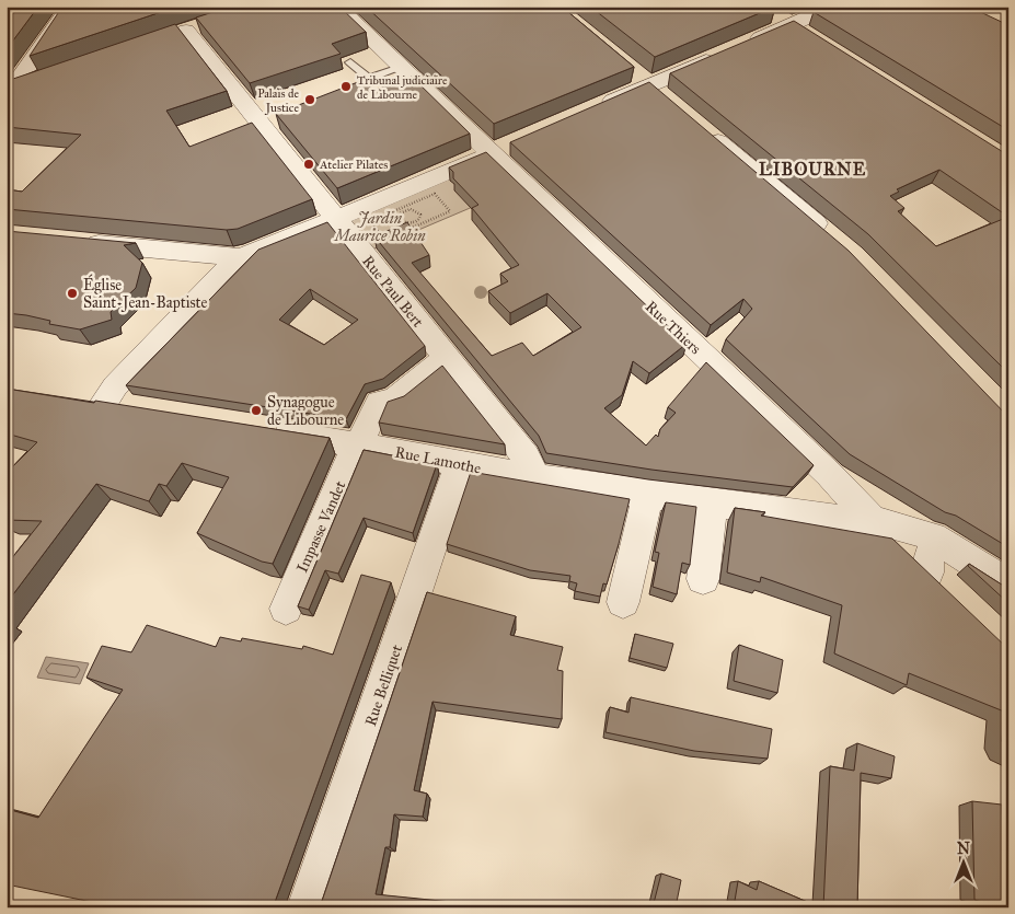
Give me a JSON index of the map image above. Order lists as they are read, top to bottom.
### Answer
{
  "streets": {
    "street": [
      "Rue Paul Bert",
      "Rue Thiers",
      "Rue Lamothe",
      "Impasse Vandet",
      "Rue Belliquet"
    ]
  },
  "crossings": [
    ["Rue Paul Bert", "Rue Lamothe"],
    ["Rue Paul Bert", "Impasse Vandet"],
    ["Rue Thiers", "Rue Lamothe"],
    ["Rue Lamothe", "Impasse Vandet"],
    ["Rue Lamothe", "Rue Belliquet"]
  ],
  "districts": ["LIBOURNE"],
  "parks": ["Jardin Maurice Robin"],
  "places": [
    "Tribunal judiciaire de Libourne",
    "Palais de Justice",
    "Atelier Pilates",
    "Église Saint-Jean-Baptiste",
    "Synagogue de Libourne"
  ],
  "north": "top"
}
